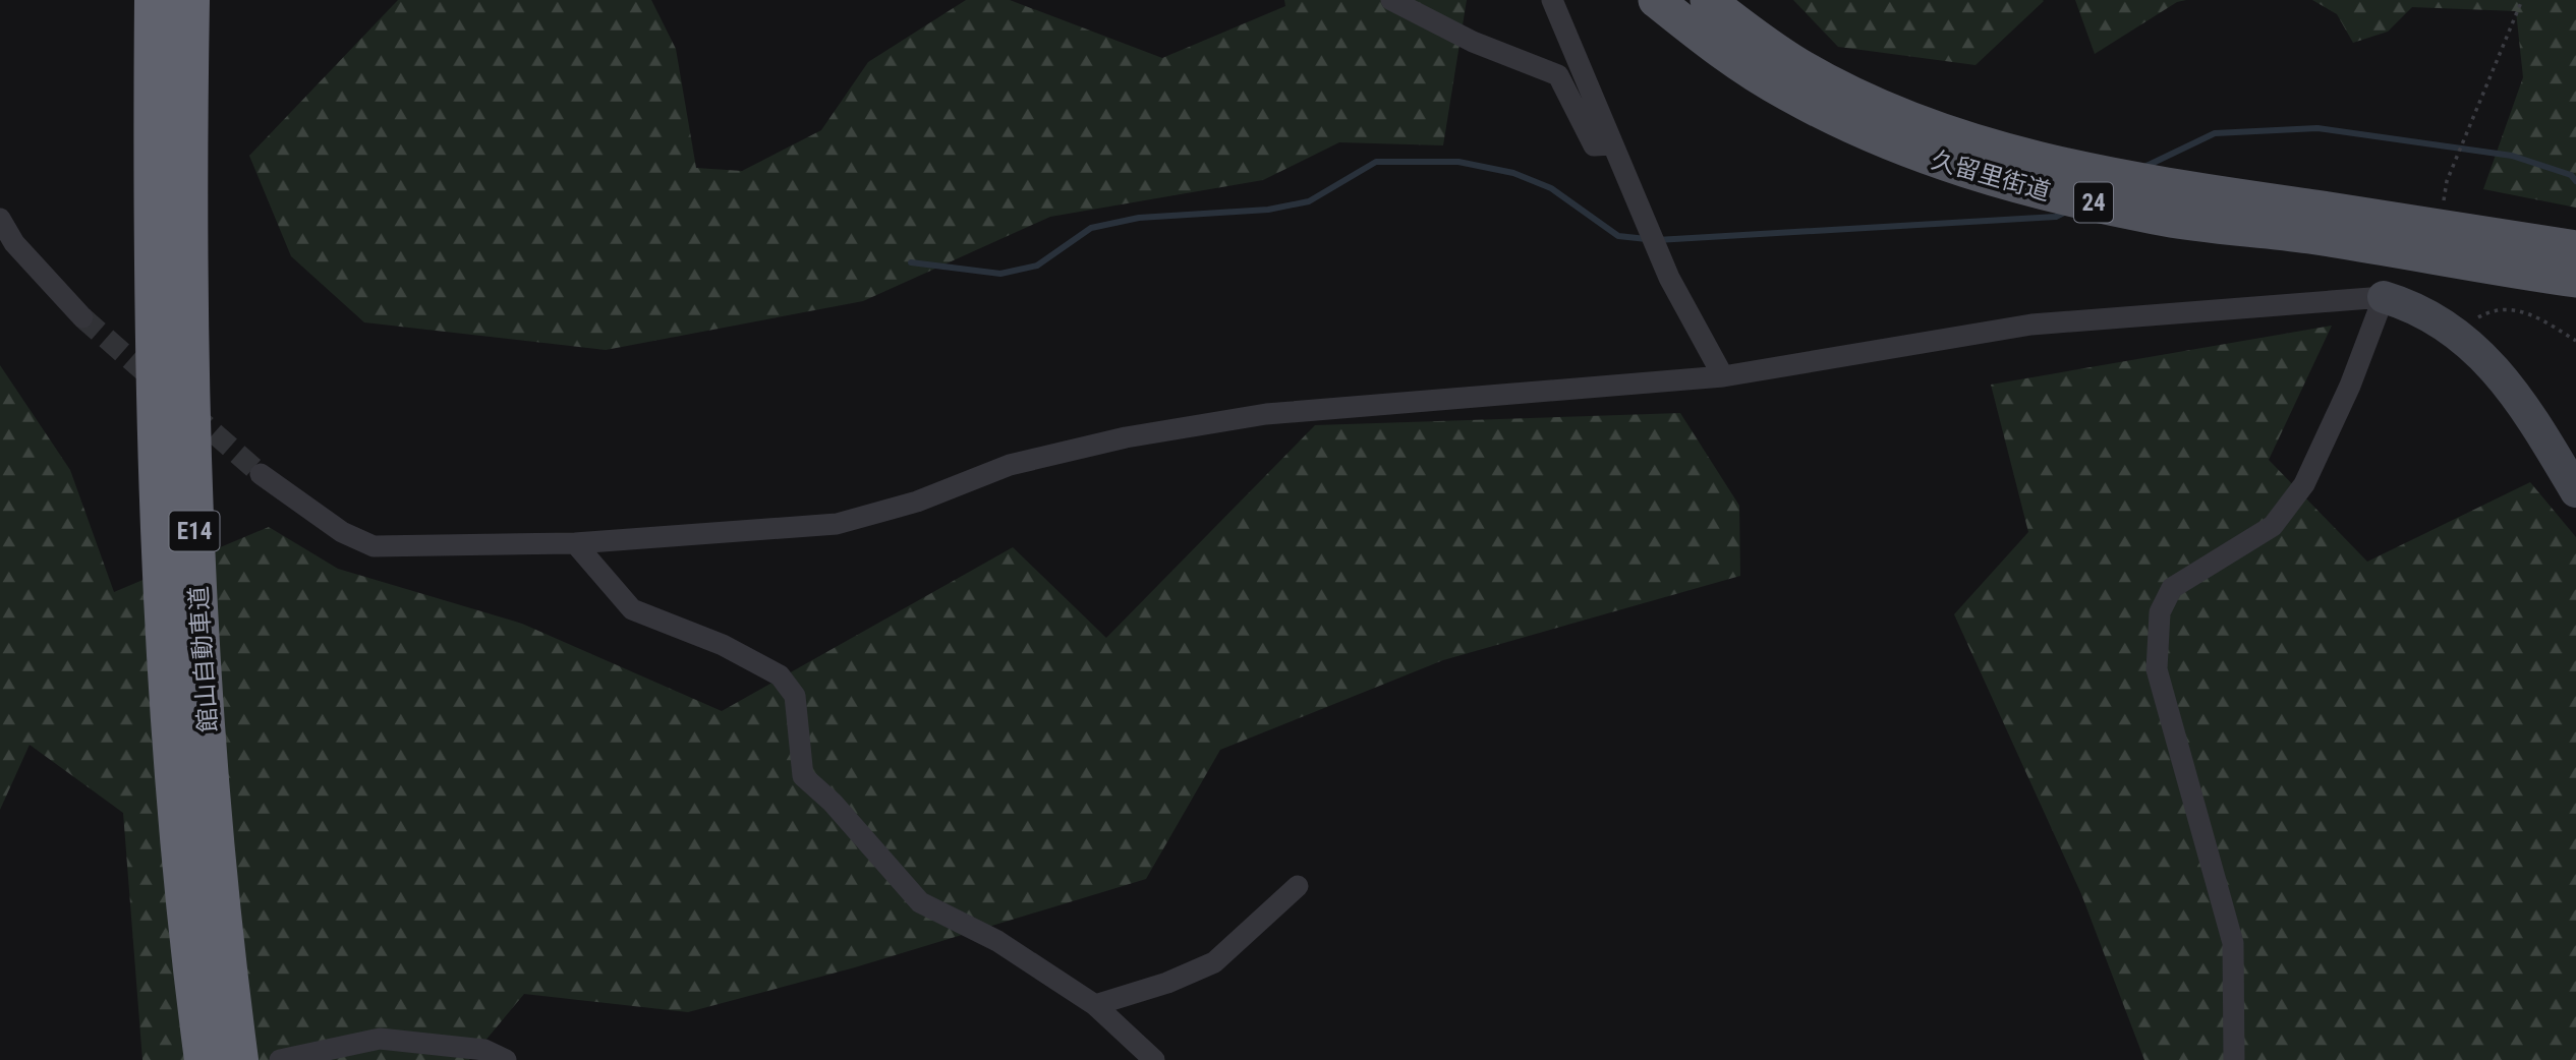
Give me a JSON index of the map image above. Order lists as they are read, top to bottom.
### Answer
{
  "streets": {
    "highway": ["E14", "館山自動車道"],
    "main road": ["久留里街道", "24"]
  }
}
